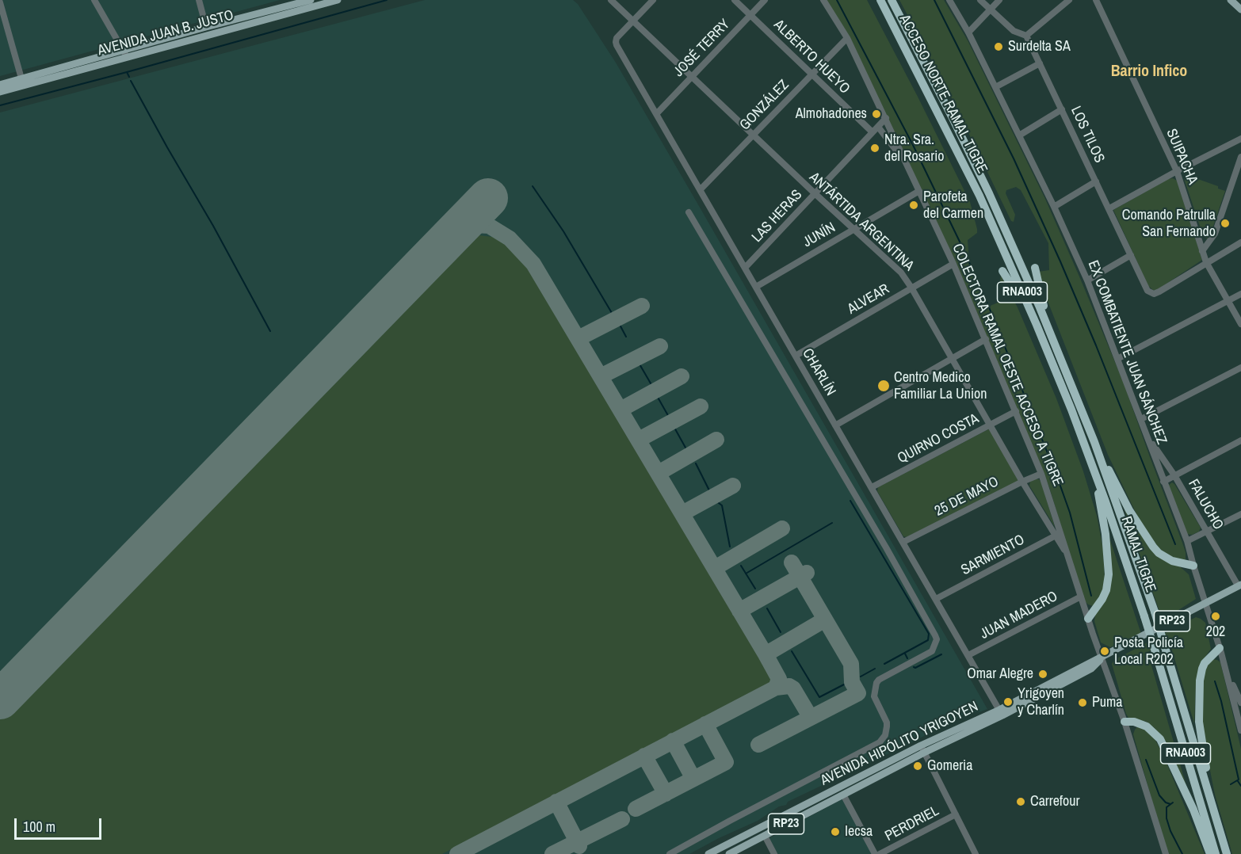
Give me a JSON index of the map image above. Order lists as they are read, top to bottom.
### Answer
{
  "streets": {
    "highway": ["ACCESO NORTE RAMAL TIGRE", "RNA003", "RAMAL TIGRE"],
    "main road": ["AVENIDA JUAN B. JUSTO", "RP23", "AVENIDA HIPÓLITO YRIGOYEN"],
    "street": [
      "JOSÉ TERRY",
      "ALBERTO HUEYO",
      "GONZÁLEZ",
      "LOS TILOS",
      "SUIPACHA",
      "LAS HERAS",
      "ANTÁRTIDA ARGENTINA",
      "JUNÍN",
      "ALVEAR",
      "EX COMBATIENTE JUAN SÁNCHEZ",
      "COLECTORA RAMAL OESTE ACCESO A TIGRE",
      "CHARLÍN",
      "QUIRNO COSTA",
      "25 DE MAYO",
      "FALUCHO",
      "SARMIENTO",
      "JUAN MADERO",
      "PERDRIEL"
    ]
  },
  "crossings": [
    ["JOSÉ TERRY", "ALBERTO HUEYO"],
    ["JOSÉ TERRY", "ANTÁRTIDA ARGENTINA"],
    ["JOSÉ TERRY", "CHARLÍN"],
    ["ALBERTO HUEYO", "GONZÁLEZ"],
    ["ALBERTO HUEYO", "LAS HERAS"],
    ["ACCESO NORTE RAMAL TIGRE", "RAMAL TIGRE"],
    ["GONZÁLEZ", "ANTÁRTIDA ARGENTINA"],
    ["GONZÁLEZ", "COLECTORA RAMAL OESTE ACCESO A TIGRE"],
    ["GONZÁLEZ", "CHARLÍN"],
    ["LOS TILOS", "SUIPACHA"],
    ["LAS HERAS", "ANTÁRTIDA ARGENTINA"],
    ["LAS HERAS", "COLECTORA RAMAL OESTE ACCESO A TIGRE"],
    ["LAS HERAS", "CHARLÍN"],
    ["ANTÁRTIDA ARGENTINA", "JUNÍN"],
    ["ANTÁRTIDA ARGENTINA", "ALVEAR"],
    ["ANTÁRTIDA ARGENTINA", "COLECTORA RAMAL OESTE ACCESO A TIGRE"],
    ["ANTÁRTIDA ARGENTINA", "CHARLÍN"],
    ["ANTÁRTIDA ARGENTINA", "QUIRNO COSTA"],
    ["ANTÁRTIDA ARGENTINA", "25 DE MAYO"],
    ["ANTÁRTIDA ARGENTINA", "SARMIENTO"],
    ["JUNÍN", "COLECTORA RAMAL OESTE ACCESO A TIGRE"],
    ["JUNÍN", "CHARLÍN"],
    ["RNA003", "RAMAL TIGRE"],
    ["ALVEAR", "COLECTORA RAMAL OESTE ACCESO A TIGRE"],
    ["ALVEAR", "CHARLÍN"],
    ["EX COMBATIENTE JUAN SÁNCHEZ", "FALUCHO"],
    ["EX COMBATIENTE JUAN SÁNCHEZ", "AVENIDA HIPÓLITO YRIGOYEN"],
    ["COLECTORA RAMAL OESTE ACCESO A TIGRE", "QUIRNO COSTA"],
    ["COLECTORA RAMAL OESTE ACCESO A TIGRE", "25 DE MAYO"],
    ["COLECTORA RAMAL OESTE ACCESO A TIGRE", "SARMIENTO"],
    ["COLECTORA RAMAL OESTE ACCESO A TIGRE", "JUAN MADERO"],
    ["COLECTORA RAMAL OESTE ACCESO A TIGRE", "AVENIDA HIPÓLITO YRIGOYEN"],
    ["CHARLÍN", "QUIRNO COSTA"],
    ["CHARLÍN", "25 DE MAYO"],
    ["CHARLÍN", "SARMIENTO"],
    ["CHARLÍN", "JUAN MADERO"],
    ["CHARLÍN", "AVENIDA HIPÓLITO YRIGOYEN"],
    ["FALUCHO", "AVENIDA HIPÓLITO YRIGOYEN"]
  ],
  "districts": ["Barrio Infico"],
  "places": [
    "Surdelta SA",
    "Almohadones",
    "Ntra. Sra. del Rosario",
    "Parofeta del Carmen",
    "Comando Patrulla San Fernando",
    "Centro Medico Familiar La Union",
    "202",
    "Posta Policía Local R202",
    "Omar Alegre",
    "Yrigoyen y Charlín",
    "Puma",
    "Gomeria",
    "Carrefour",
    "Iecsa"
  ],
  "scale_bar": "100 m"
}
